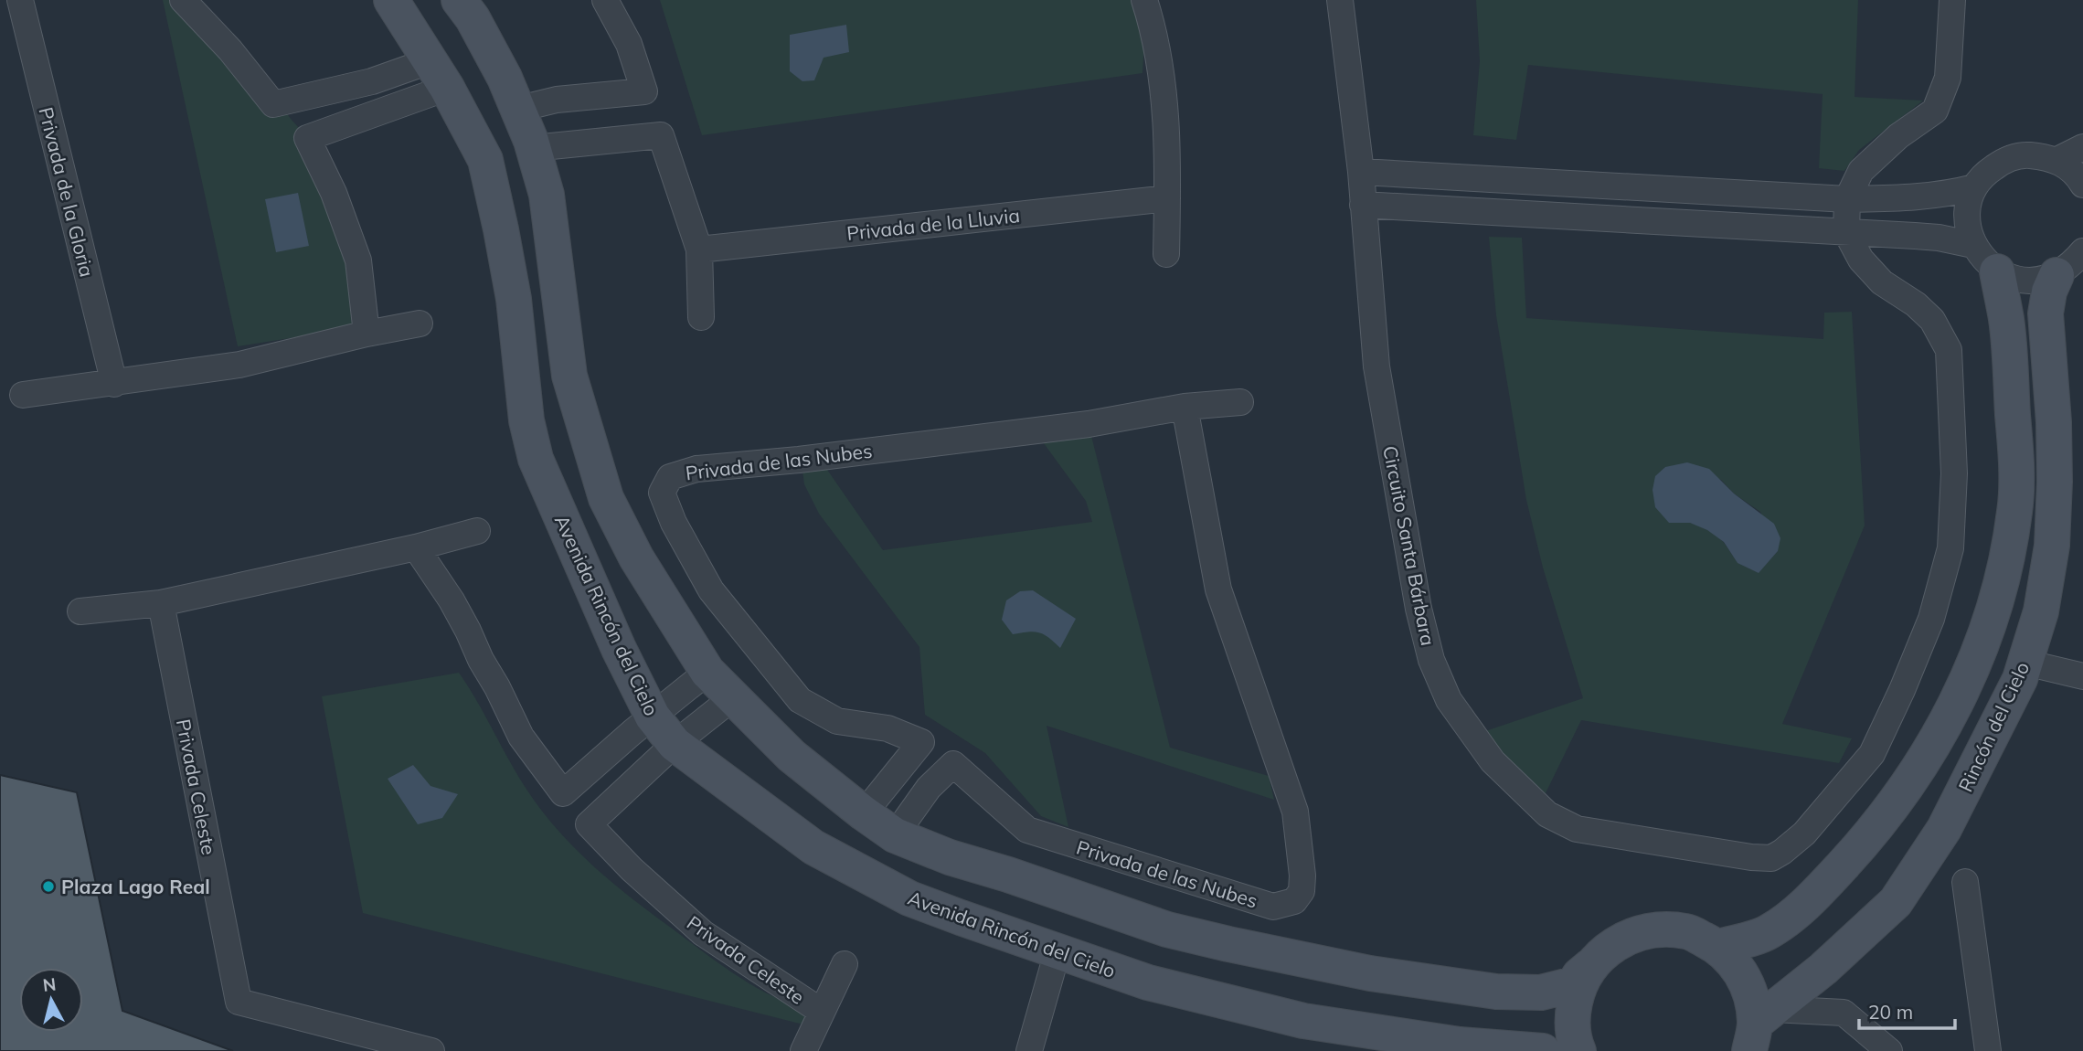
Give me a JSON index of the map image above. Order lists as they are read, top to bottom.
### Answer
{
  "streets": {
    "street": [
      "Privada de la Gloria",
      "Privada de la Lluvia",
      "Privada de las Nubes",
      "Circuito Santa Bárbara",
      "Avenida Rincón del Cielo",
      "Rincón del Cielo",
      "Privada Celeste"
    ]
  },
  "crossings": [
    ["Avenida Rincón del Cielo", "Privada Celeste"]
  ],
  "places": ["Plaza Lago Real"],
  "scale_bar": "20 m",
  "north": "top"
}
